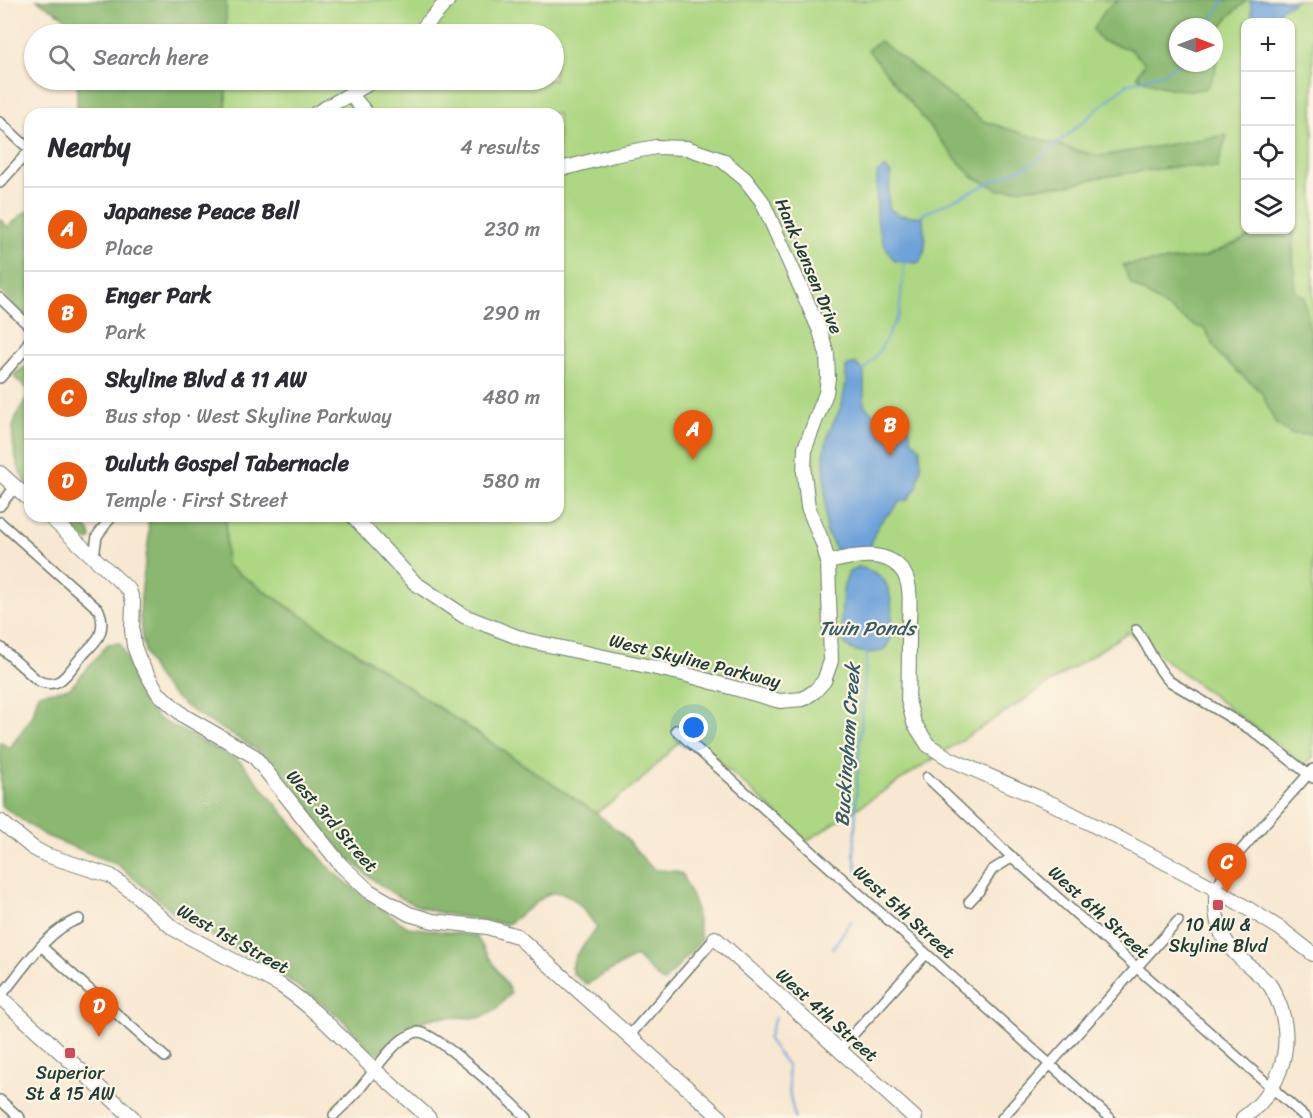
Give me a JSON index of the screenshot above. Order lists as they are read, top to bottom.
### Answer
{
  "streets": {
    "street": [
      "Hank Jensen Drive",
      "West Skyline Parkway",
      "West 3rd Street",
      "West 5th Street",
      "West 6th Street",
      "West 1st Street",
      "West 4th Street"
    ]
  },
  "crossings": [
    ["Hank Jensen Drive", "West Skyline Parkway"]
  ],
  "water": ["Twin Ponds", "Buckingham Creek"],
  "places": {
    "transit": ["10 AW & Skyline Blvd", "Superior St & 15 AW"]
  },
  "north": "right",
  "page": {
    "map_buttons": ["+", "−"],
    "search": "Search here",
    "heading": ["Nearby", "4 results"],
    "list": [
      {
        "mark": "A",
        "name": "Japanese Peace Bell",
        "note": "Place",
        "value": "230 m"
      },
      {
        "mark": "B",
        "name": "Enger Park",
        "note": "Park",
        "value": "290 m"
      },
      {
        "mark": "C",
        "name": "Skyline Blvd & 11 AW",
        "note": "Bus stop · West Skyline Parkway",
        "value": "480 m"
      },
      {
        "mark": "D",
        "name": "Duluth Gospel Tabernacle",
        "note": "Temple · First Street",
        "value": "580 m"
      }
    ],
    "pins": [
      "B",
      "A",
      "C",
      "D"
    ]
  }
}
